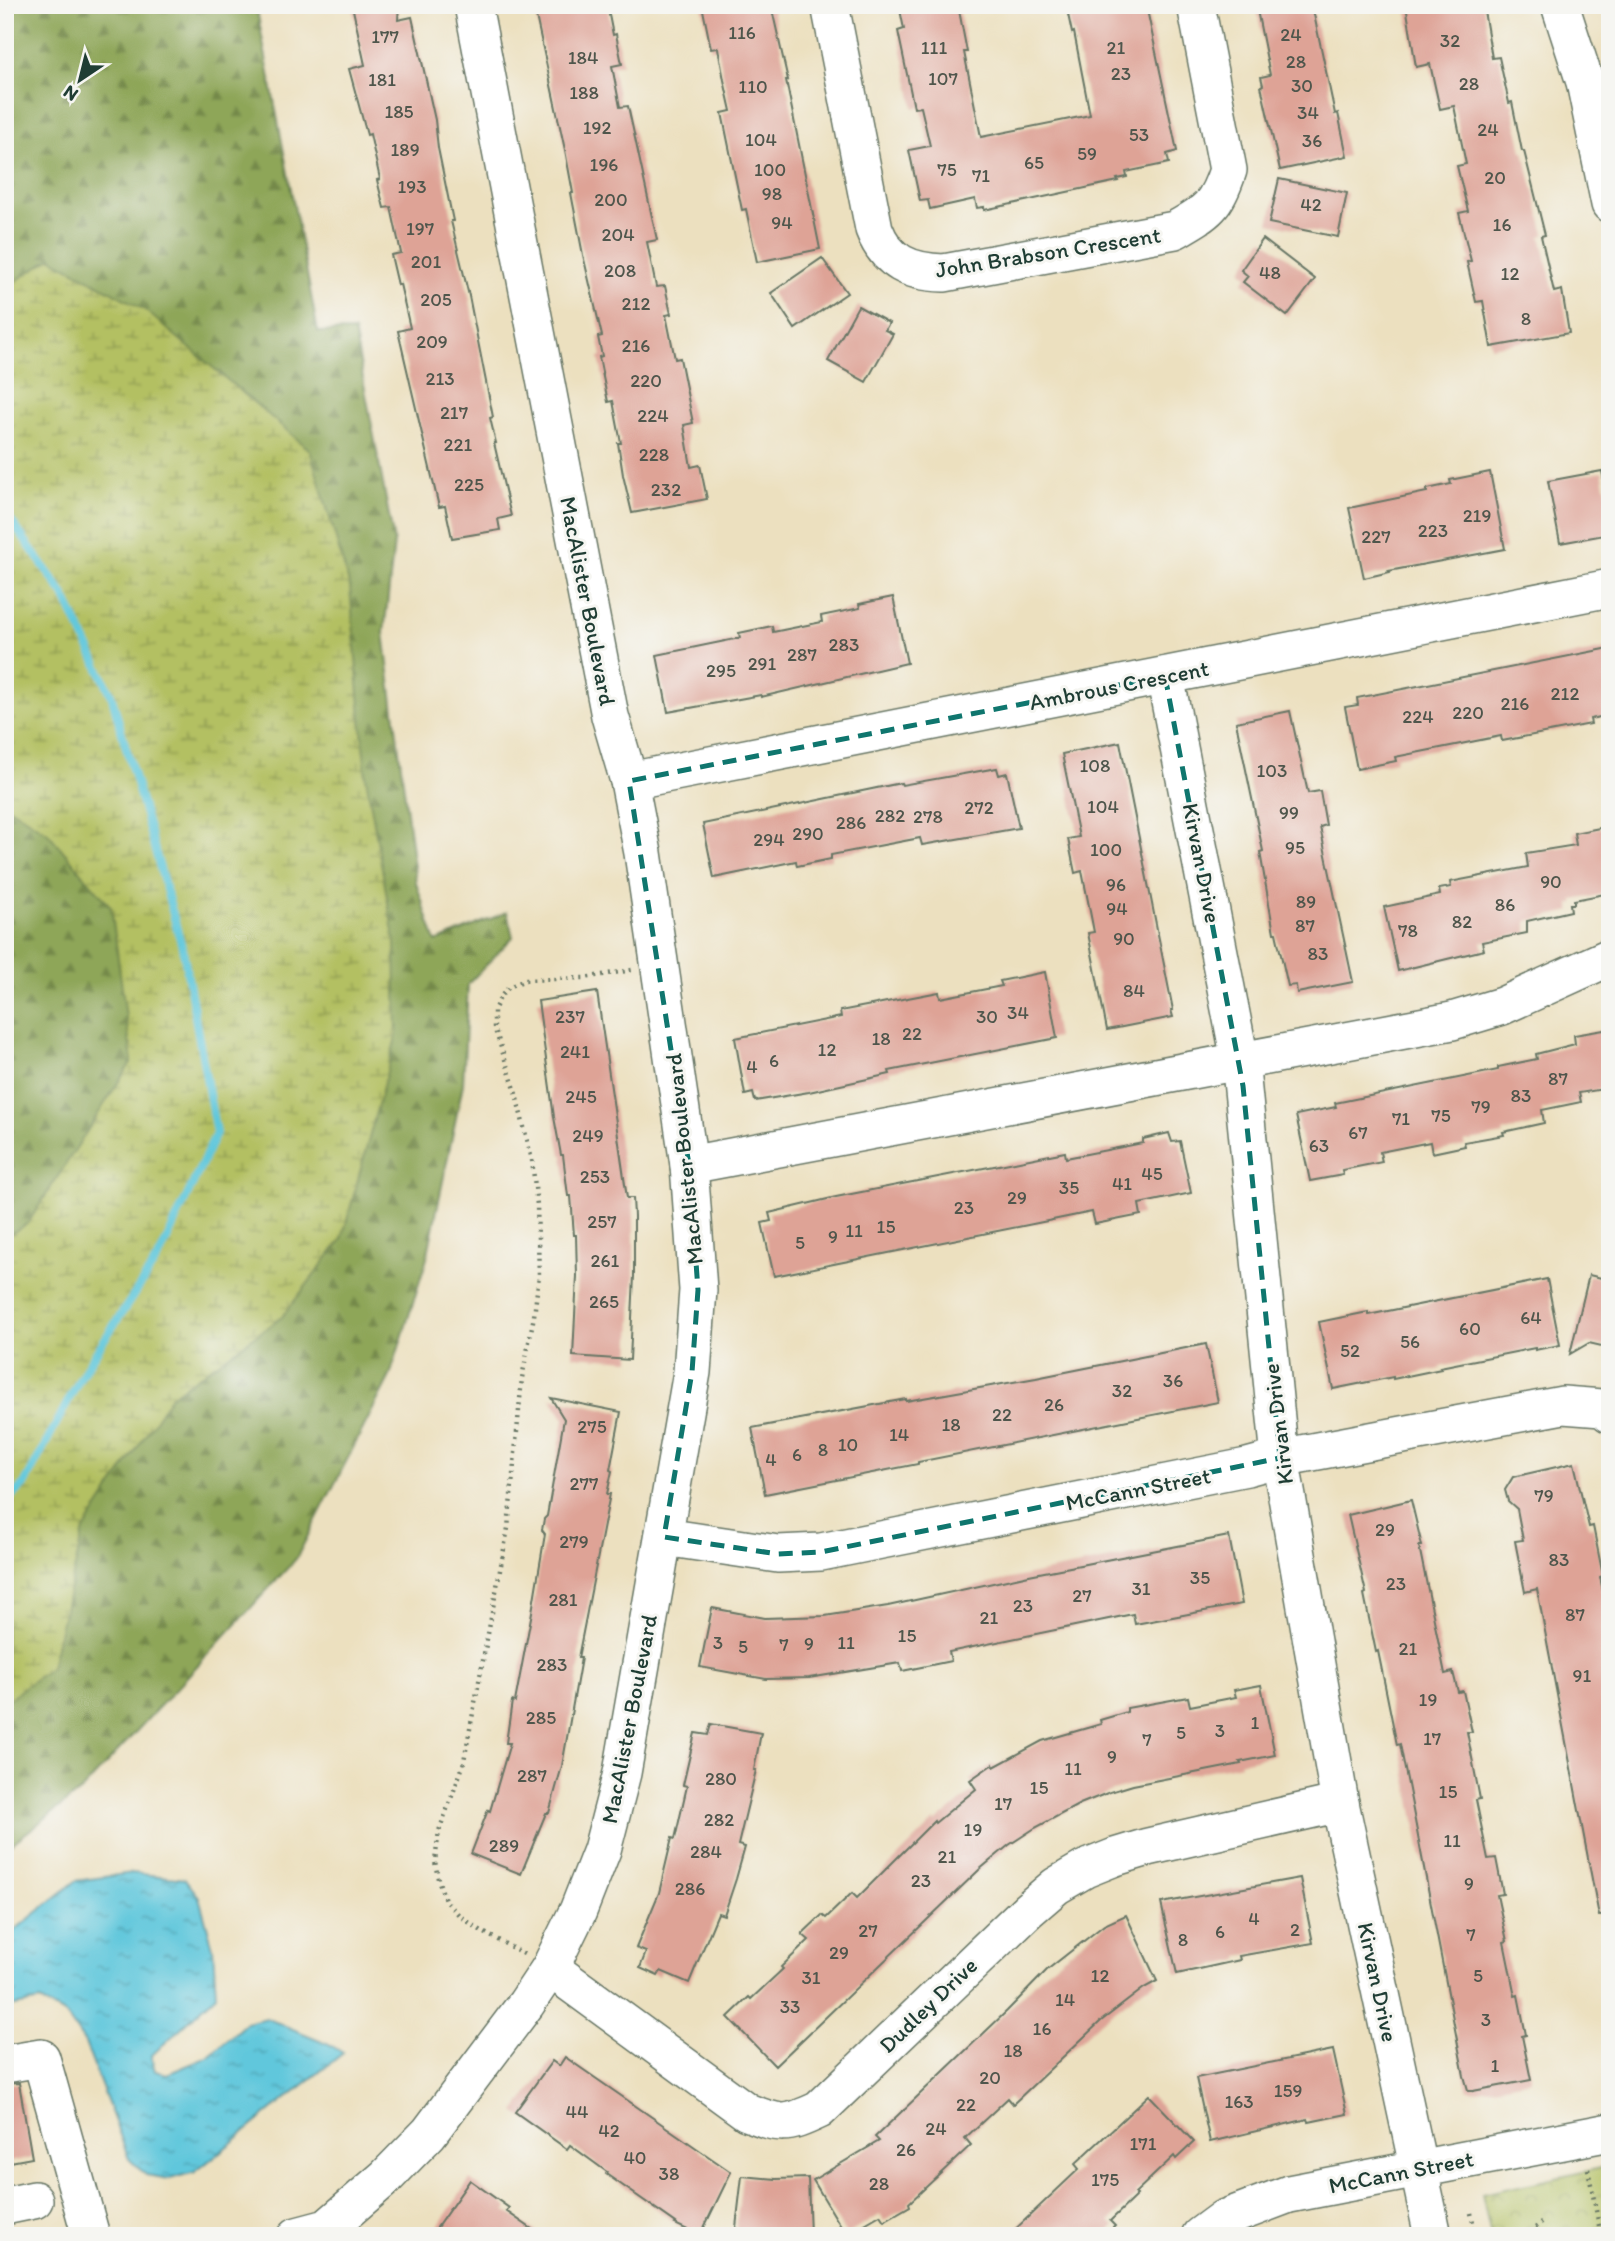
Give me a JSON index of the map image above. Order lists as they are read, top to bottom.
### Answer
{
  "streets": {
    "street": [
      "John Brabson Crescent",
      "MacAlister Boulevard",
      "Ambrous Crescent",
      "Kirvan Drive",
      "McCann Street",
      "Dudley Drive"
    ]
  },
  "crossings": [
    ["MacAlister Boulevard", "Ambrous Crescent"],
    ["MacAlister Boulevard", "McCann Street"],
    ["MacAlister Boulevard", "Dudley Drive"],
    ["Ambrous Crescent", "Kirvan Drive"],
    ["Kirvan Drive", "McCann Street"],
    ["Kirvan Drive", "Dudley Drive"]
  ],
  "house_numbers": [
    "116",
    "24",
    "177",
    "32",
    "111",
    "21",
    "184",
    "28",
    "23",
    "107",
    "181",
    "28",
    "30",
    "110",
    "188",
    "185",
    "34",
    "192",
    "24",
    "53",
    "104",
    "36",
    "189",
    "59",
    "65",
    "196",
    "100",
    "75",
    "71",
    "20",
    "193",
    "98",
    "200",
    "42",
    "94",
    "16",
    "197",
    "204",
    "201",
    "208",
    "48",
    "12",
    "205",
    "212",
    "8",
    "209",
    "216",
    "213",
    "220",
    "217",
    "224",
    "221",
    "228",
    "225",
    "232",
    "219",
    "223",
    "227",
    "283",
    "287",
    "291",
    "295",
    "212",
    "216",
    "220",
    "224",
    "108",
    "103",
    "104",
    "272",
    "99",
    "282",
    "278",
    "286",
    "290",
    "294",
    "95",
    "100",
    "90",
    "96",
    "89",
    "86",
    "94",
    "82",
    "87",
    "78",
    "90",
    "83",
    "84",
    "34",
    "237",
    "30",
    "22",
    "18",
    "12",
    "241",
    "6",
    "4",
    "87",
    "83",
    "245",
    "79",
    "75",
    "71",
    "67",
    "249",
    "63",
    "45",
    "253",
    "41",
    "35",
    "29",
    "23",
    "257",
    "15",
    "11",
    "9",
    "5",
    "261",
    "265",
    "64",
    "60",
    "56",
    "52",
    "36",
    "32",
    "26",
    "22",
    "18",
    "275",
    "14",
    "10",
    "8",
    "6",
    "4",
    "277",
    "79",
    "29",
    "279",
    "83",
    "35",
    "23",
    "31",
    "27",
    "281",
    "23",
    "87",
    "21",
    "15",
    "3",
    "11",
    "9",
    "7",
    "5",
    "21",
    "283",
    "91",
    "19",
    "285",
    "1",
    "3",
    "5",
    "17",
    "7",
    "9",
    "11",
    "287",
    "280",
    "15",
    "15",
    "17",
    "282",
    "19",
    "11",
    "289",
    "284",
    "21",
    "23",
    "9",
    "286",
    "4",
    "2",
    "27",
    "6",
    "7",
    "8",
    "29",
    "12",
    "5",
    "31",
    "14",
    "33",
    "3",
    "16",
    "18",
    "1",
    "20",
    "159",
    "163",
    "22",
    "44",
    "24",
    "42",
    "171",
    "26",
    "40",
    "38",
    "175",
    "28"
  ],
  "north": "bottom left"
}
